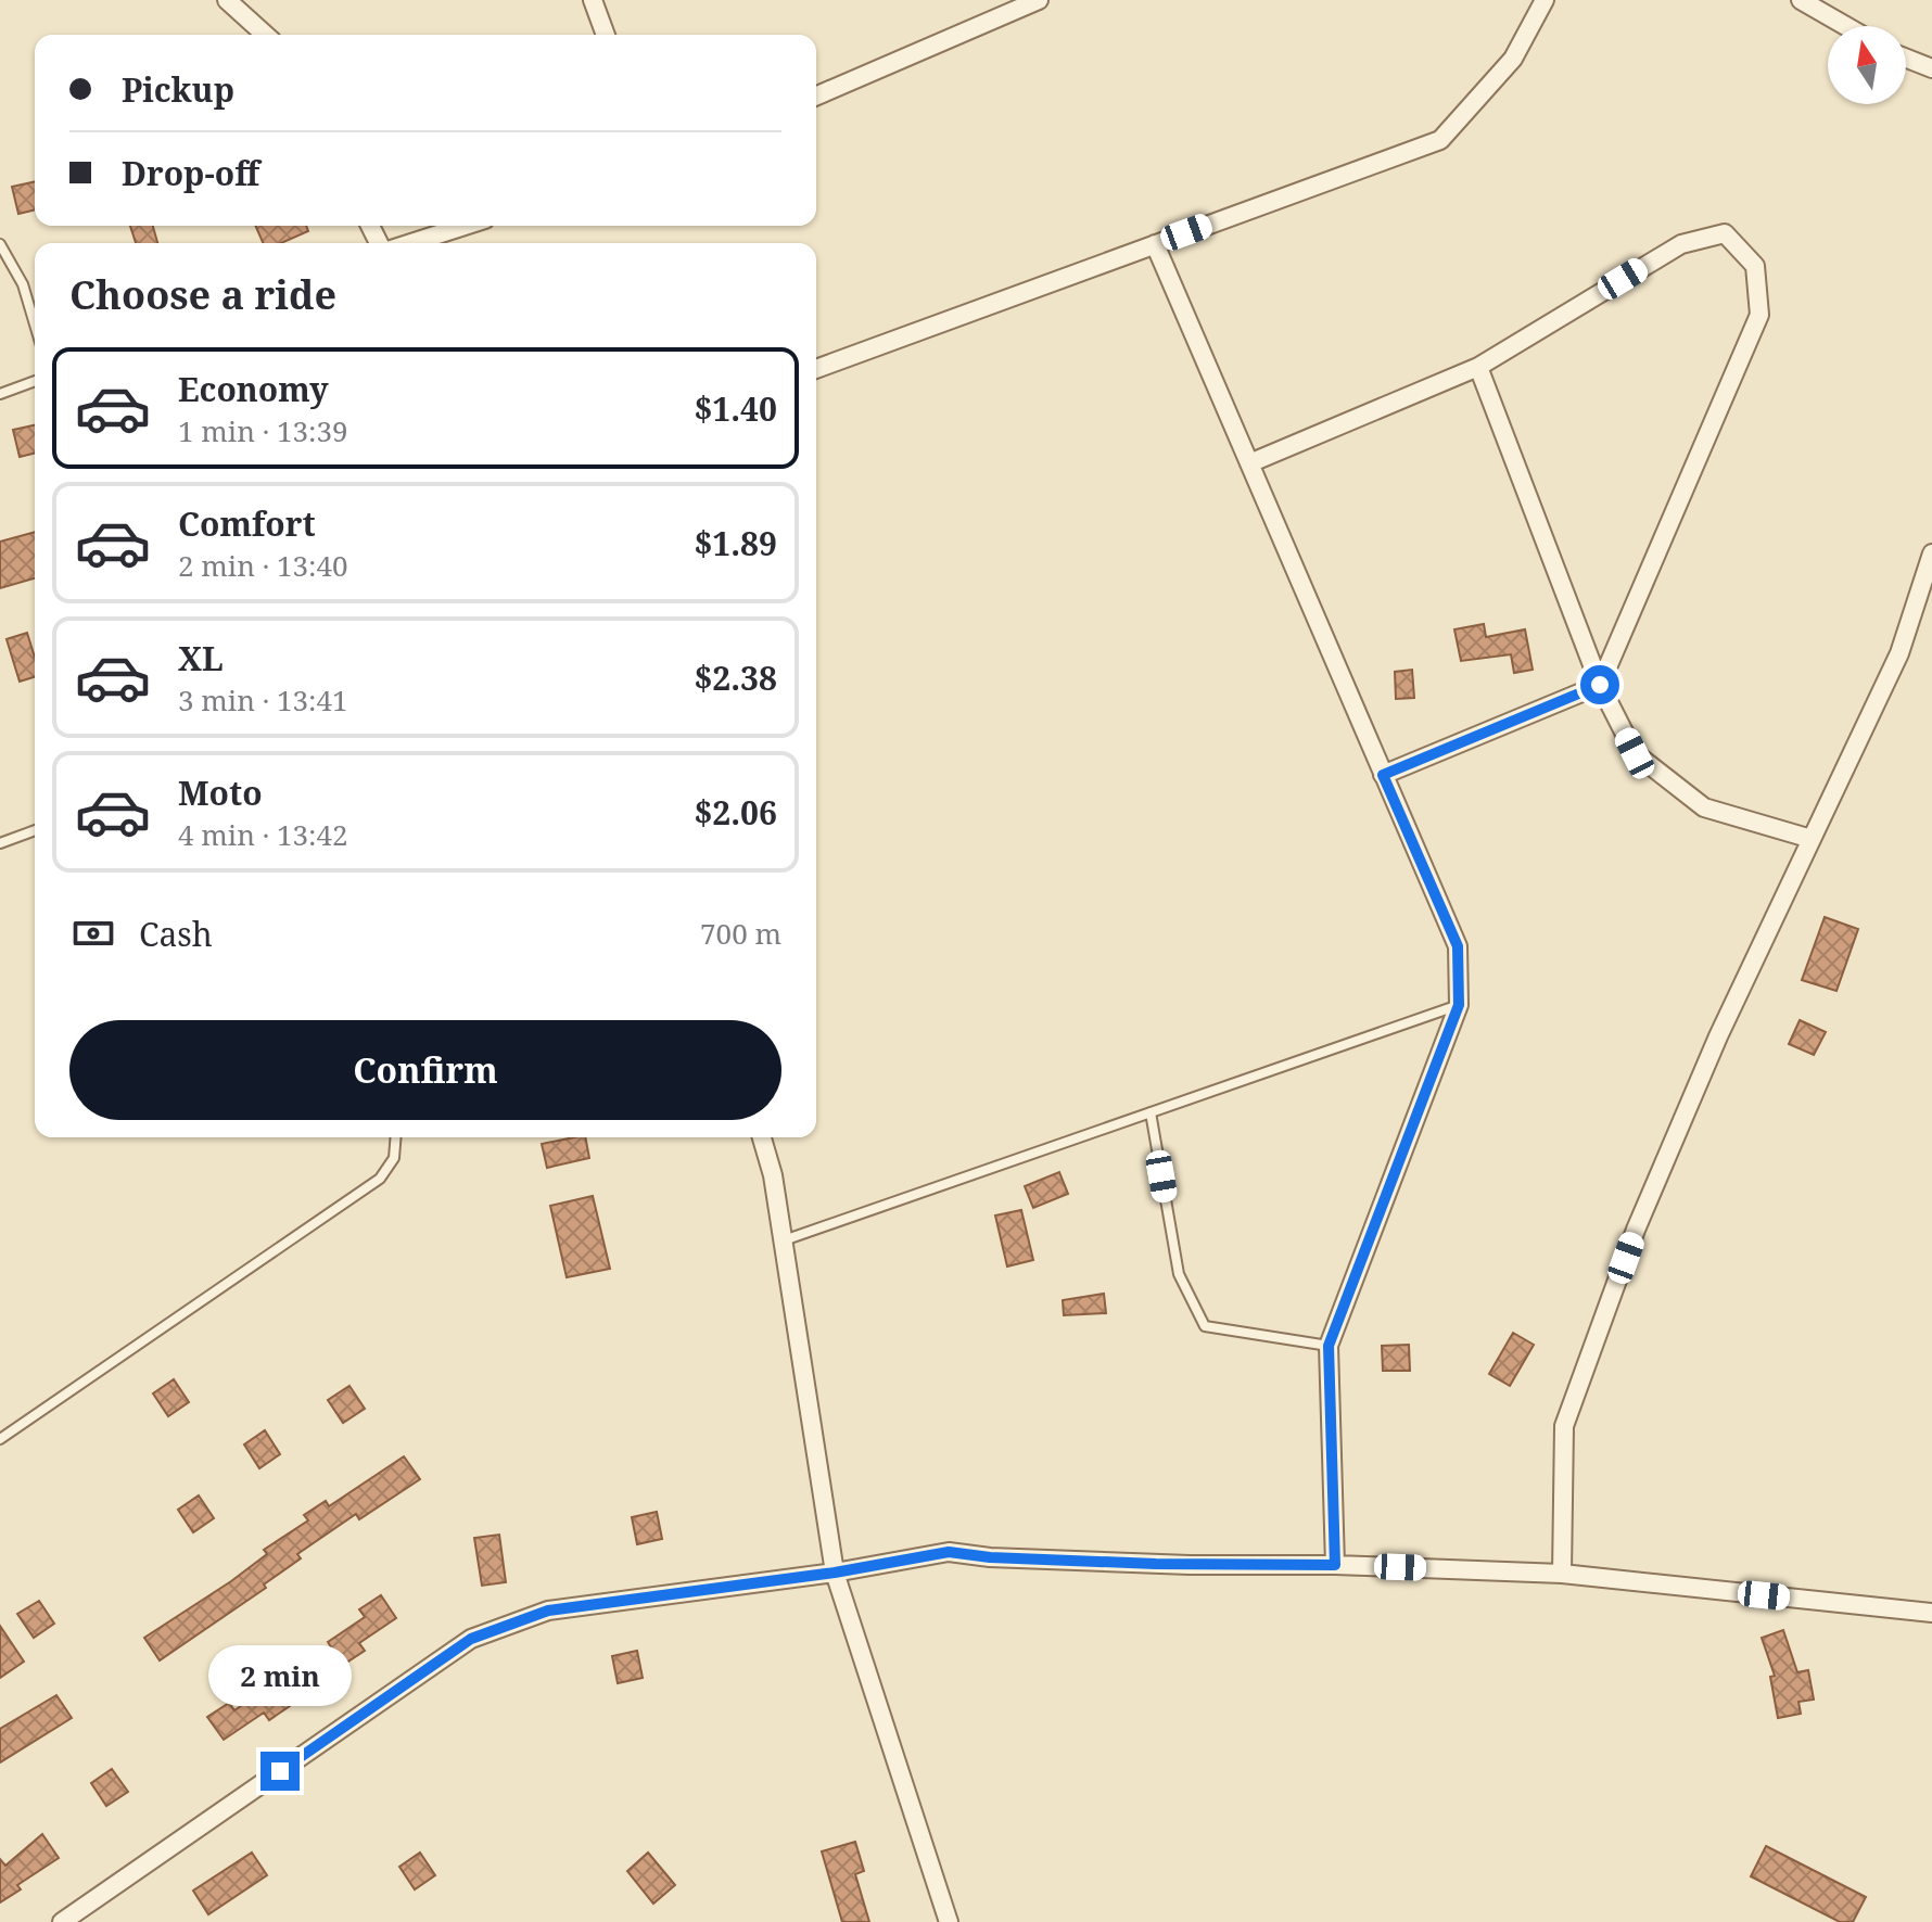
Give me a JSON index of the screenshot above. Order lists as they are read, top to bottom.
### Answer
{
  "north": "top",
  "page": {
    "banner": ["Pickup", "Drop-off"],
    "heading": "Choose a ride",
    "list": [
      {
        "name": "Economy",
        "note": "1 min · 13:39",
        "value": "$1.40"
      },
      {
        "name": "Comfort",
        "note": "2 min · 13:40",
        "value": "$1.89"
      },
      {
        "name": "XL",
        "note": "3 min · 13:41",
        "value": "$2.38"
      },
      {
        "name": "Moto",
        "note": "4 min · 13:42",
        "value": "$2.06"
      }
    ],
    "pay": ["Cash", "700 m"],
    "buttons": "Confirm",
    "bubble": "2 min"
  }
}
